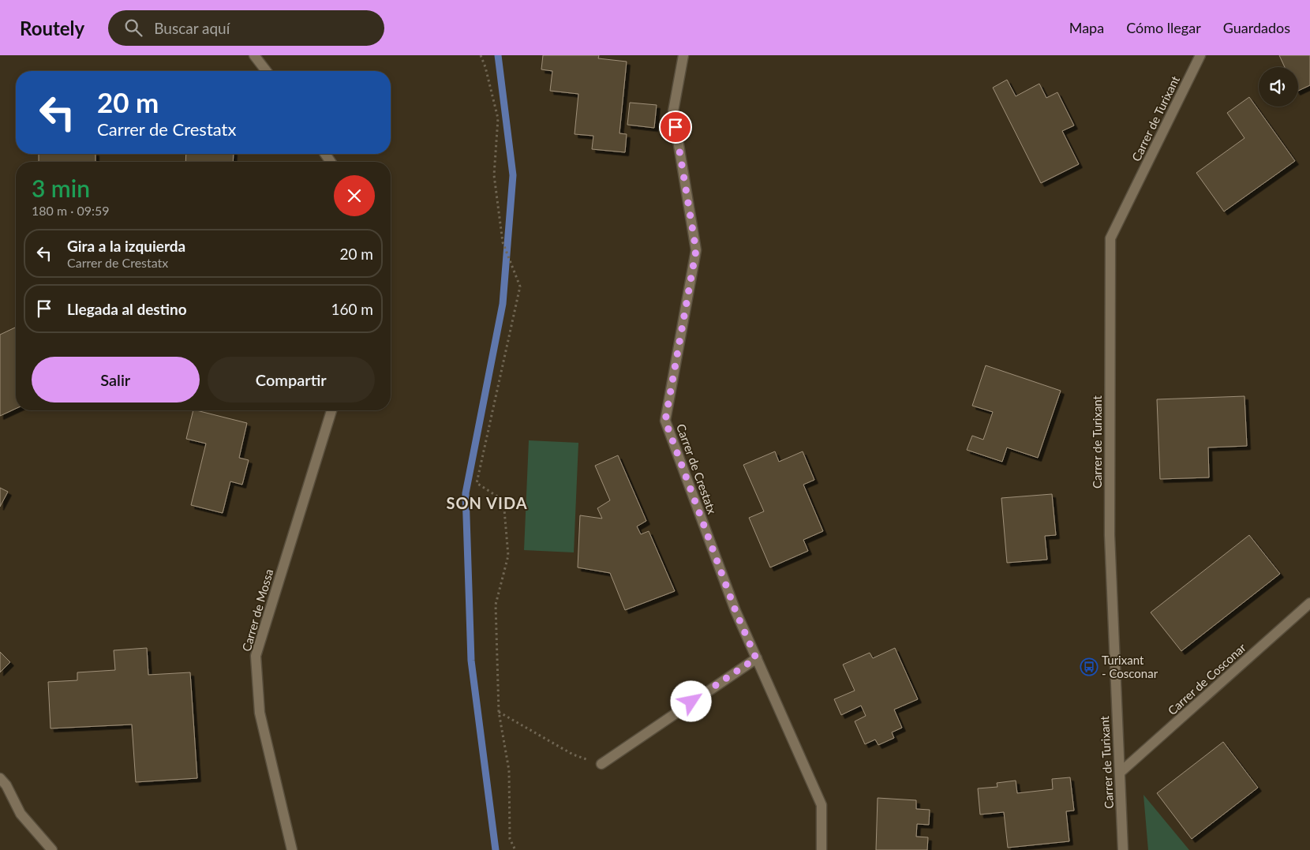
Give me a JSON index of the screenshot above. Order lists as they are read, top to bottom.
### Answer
{
  "streets": {
    "street": [
      "Carrer de Turixant",
      "Carrer de Crestatx",
      "Carrer de Mossa",
      "Carrer de Cosconar"
    ]
  },
  "crossings": [
    ["Carrer de Turixant", "Carrer de Cosconar"]
  ],
  "districts": ["SON VIDA"],
  "places": {
    "bus stop": ["Turixant - Cosconar"]
  },
  "page": {
    "header": "Routely",
    "search": "Buscar aquí",
    "nav": ["Mapa", "Cómo llegar", "Guardados"],
    "turn": ["20 m", "Carrer de Crestatx"],
    "heading": ["3 min", "180 m · 09:59"],
    "list": [
      {
        "name": "Gira a la izquierda",
        "note": "Carrer de Crestatx",
        "value": "20 m"
      },
      {
        "name": "Llegada al destino",
        "value": "160 m"
      }
    ],
    "buttons": ["Salir", "Compartir"]
  }
}
